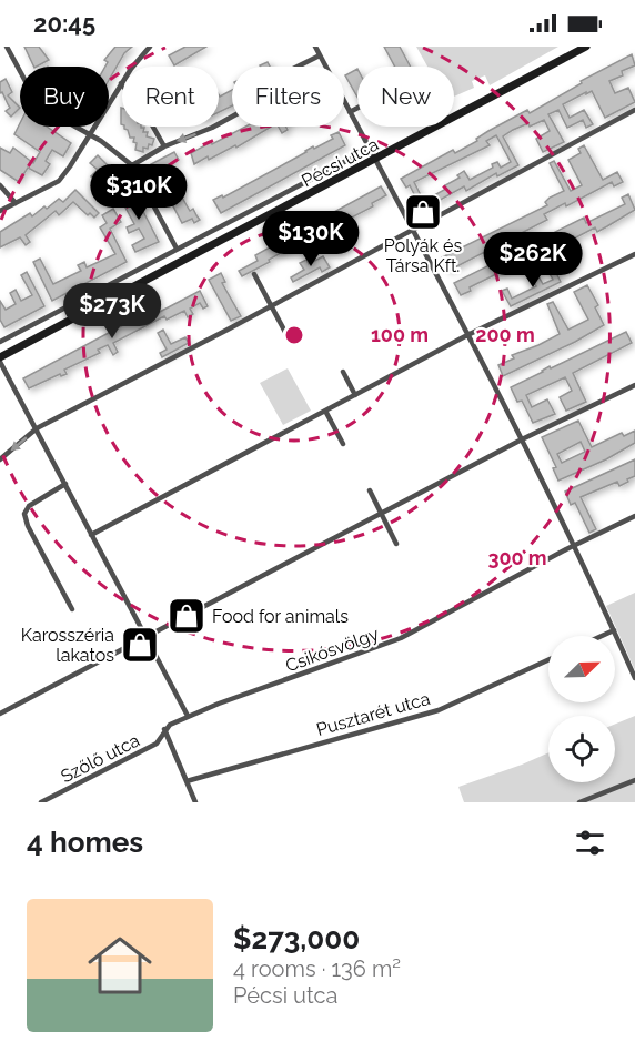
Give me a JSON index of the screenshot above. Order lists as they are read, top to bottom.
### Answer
{
  "streets": {
    "main road": ["Pécsi utca"],
    "street": ["Csikósvölgy", "Pusztarét utca", "Szőlő utca"]
  },
  "crossings": [
    ["Csikósvölgy", "Szőlő utca"]
  ],
  "places": {
    "shop": ["Polyák és Társa Kft.", "Food for animals", "Karosszéria lakatos"]
  },
  "north": "top right",
  "page": {
    "status": "20:45",
    "chip": [
      "Buy",
      "Rent",
      "Filters",
      "New"
    ],
    "price": [
      "$310K",
      "$130K",
      "$262K",
      "$273K"
    ],
    "heading": "4 homes",
    "list": [
      {
        "name": "$273,000",
        "note": "4 rooms · 136 m² · Pécsi utca"
      }
    ]
  },
  "rings": ["100 m", "200 m", "300 m"]
}
